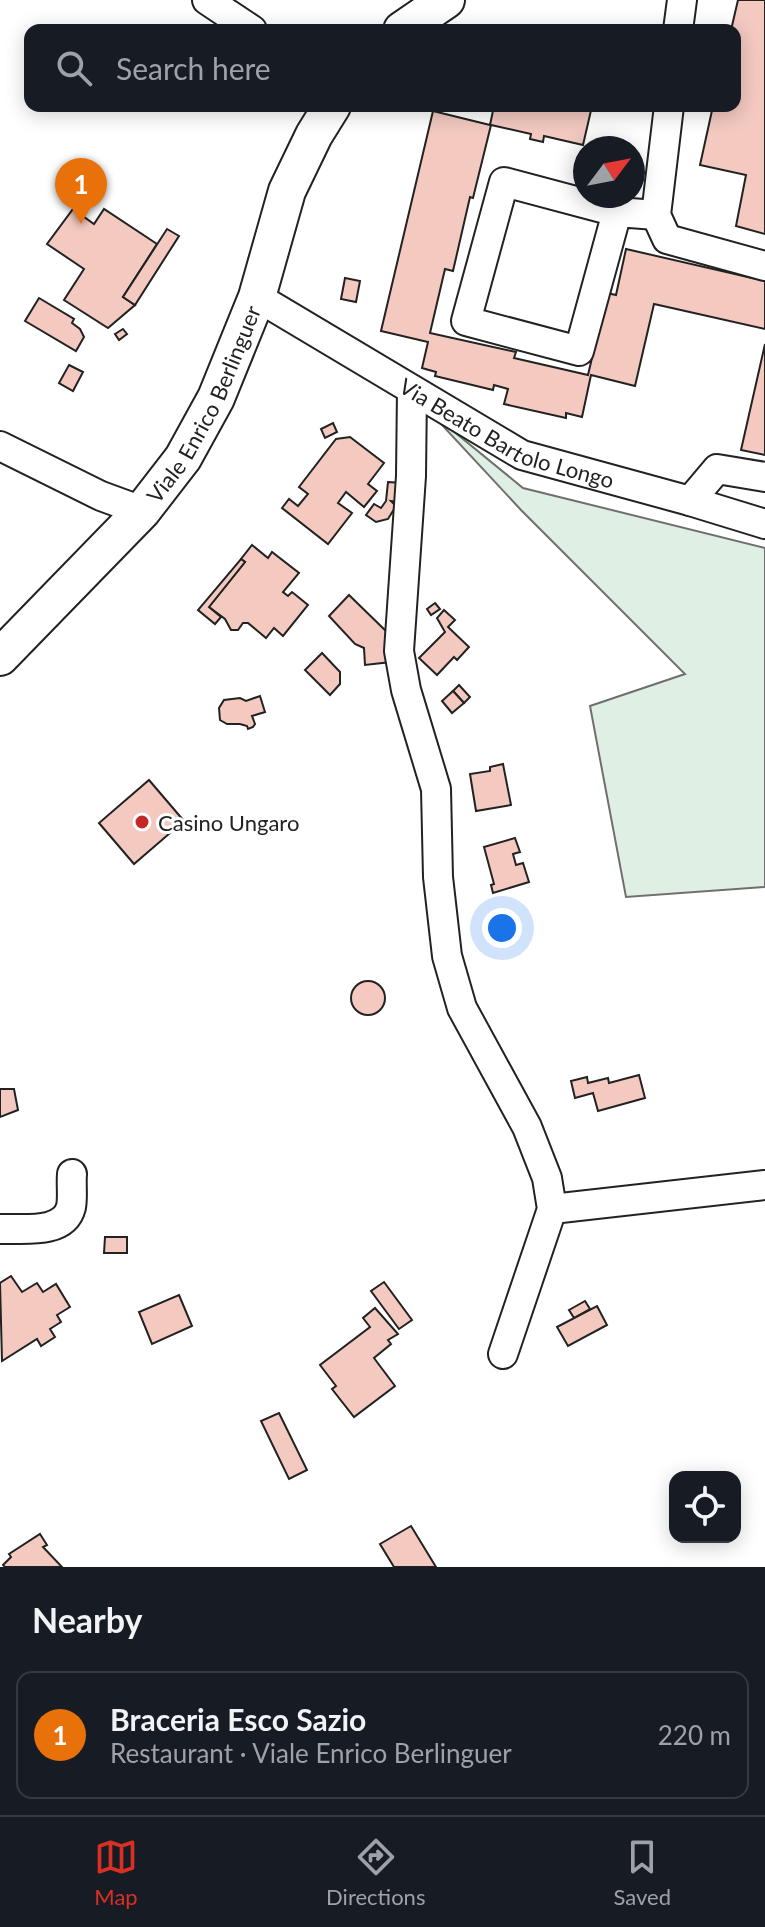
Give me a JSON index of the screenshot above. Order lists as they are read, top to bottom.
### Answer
{
  "streets": {
    "main road": ["Viale Enrico Berlinguer"],
    "street": ["Via Beato Bartolo Longo"]
  },
  "crossings": [
    ["Viale Enrico Berlinguer", "Via Beato Bartolo Longo"]
  ],
  "places": ["Casino Ungaro"],
  "north": "top right",
  "page": {
    "search": "Search here",
    "pins": "1",
    "heading": "Nearby",
    "list": [
      {
        "mark": "1",
        "name": "Braceria Esco Sazio",
        "note": "Restaurant · Viale Enrico Berlinguer",
        "value": "220 m"
      }
    ],
    "nav": ["Map", "Directions", "Saved"]
  }
}
